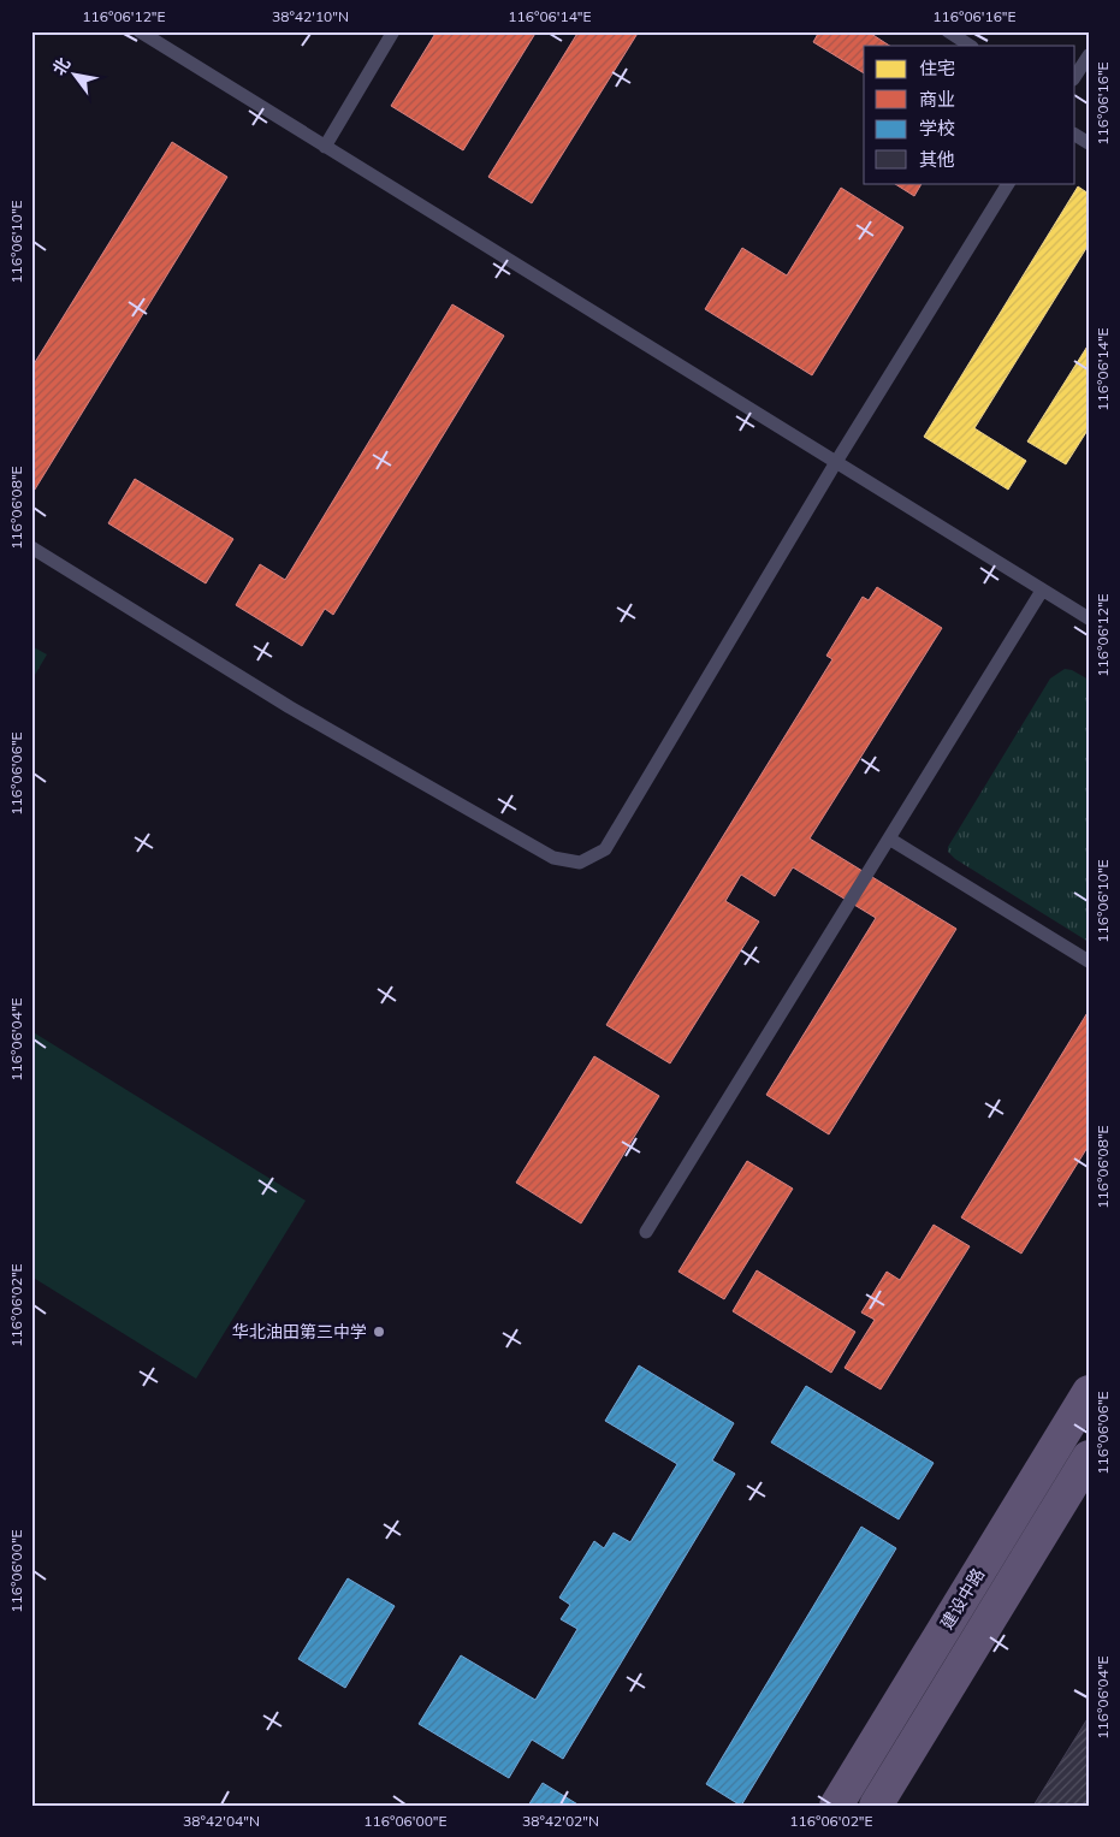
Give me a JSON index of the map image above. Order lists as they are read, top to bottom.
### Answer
{
  "streets": {
    "main road": ["建设中路"]
  },
  "places": ["华北油田第三中学"],
  "legend": [
    "住宅",
    "商业",
    "学校",
    "其他"
  ],
  "north": "top left",
  "coordinates": [
    "116°06'12\"E",
    "38°42'10\"N",
    "116°06'14\"E",
    "116°06'16\"E",
    "116°06'10\"E",
    "116°06'08\"E",
    "116°06'06\"E",
    "116°06'04\"E",
    "116°06'02\"E",
    "116°06'00\"E",
    "38°42'04\"N",
    "38°42'02\"N"
  ]
}
